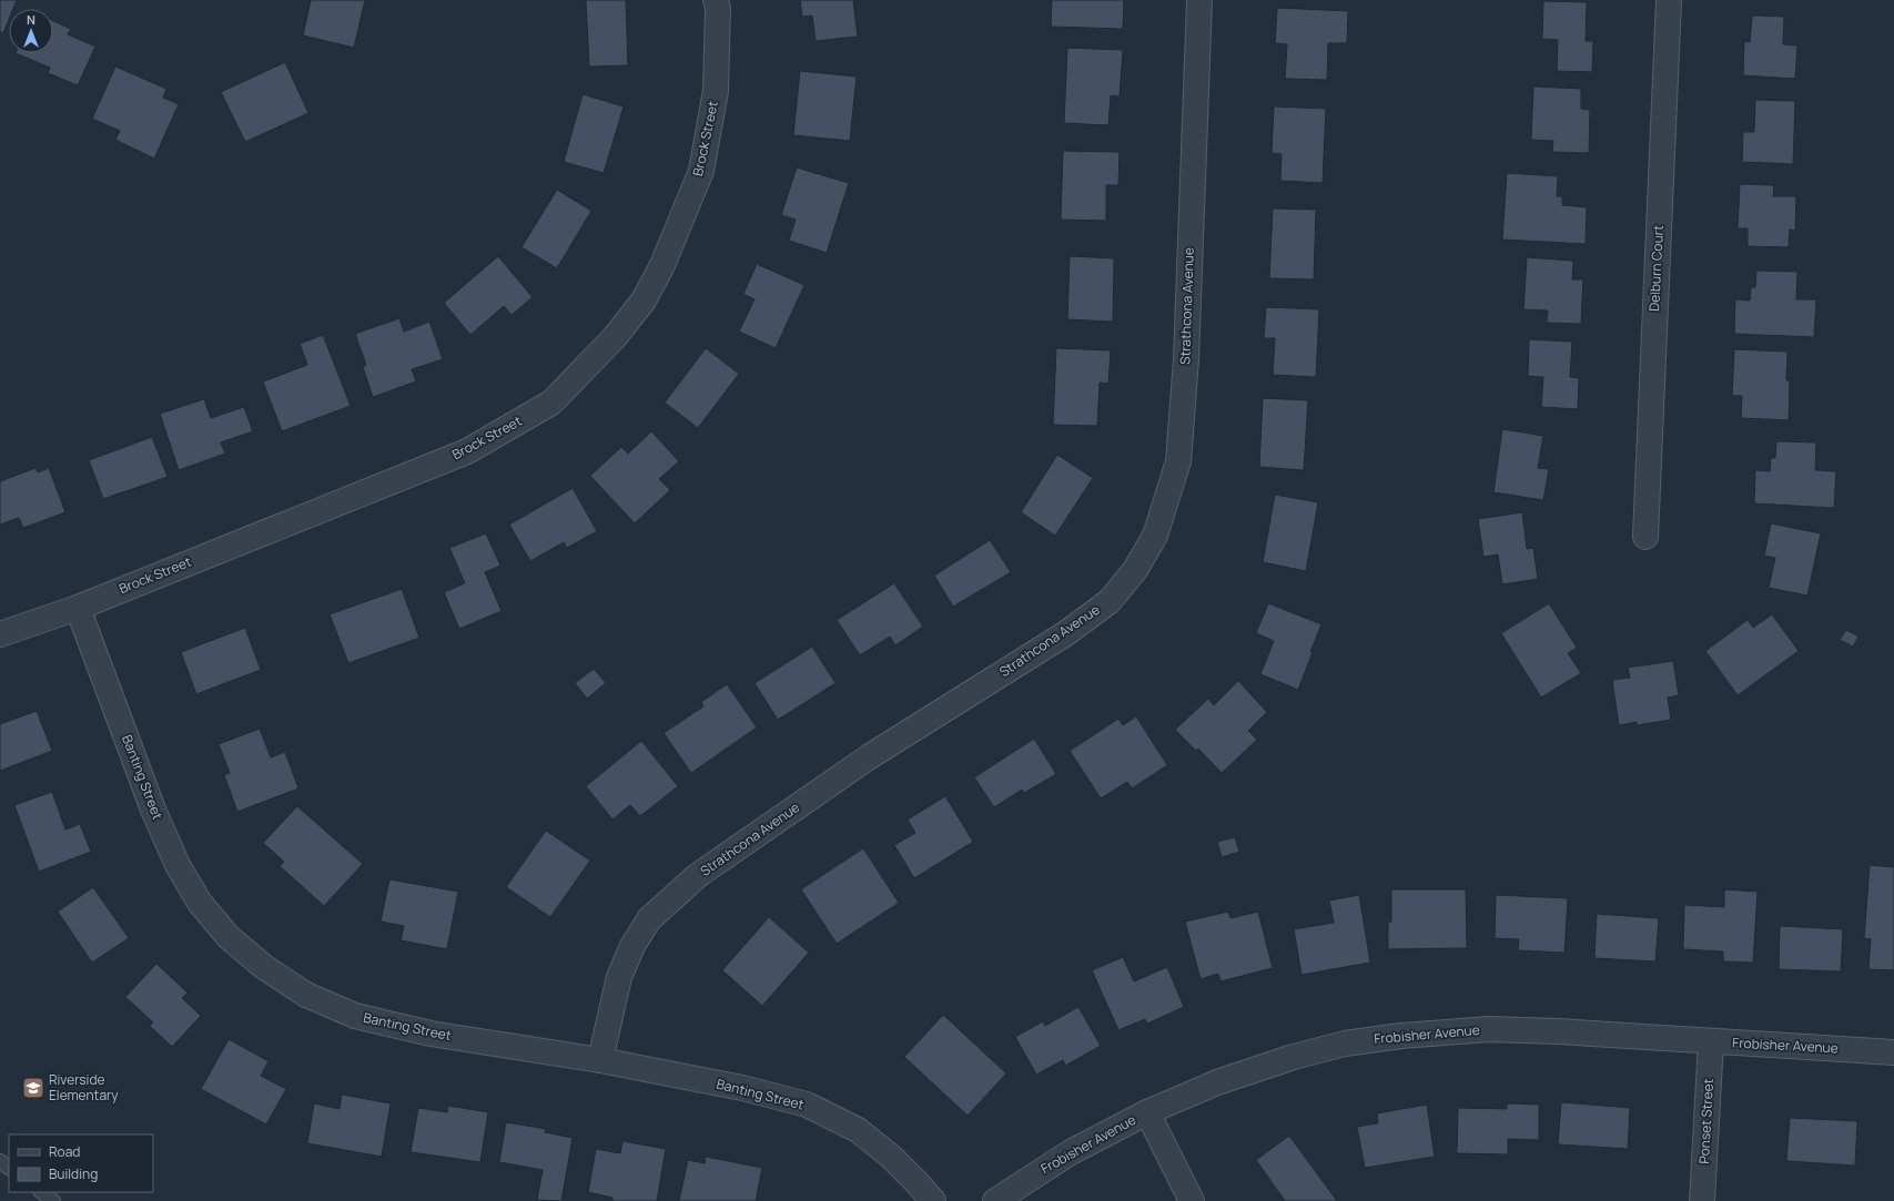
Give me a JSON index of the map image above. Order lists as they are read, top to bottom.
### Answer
{
  "streets": {
    "street": [
      "Brock Street",
      "Delburn Court",
      "Strathcona Avenue",
      "Banting Street",
      "Frobisher Avenue",
      "Ponset Street"
    ]
  },
  "crossings": [
    ["Brock Street", "Banting Street"],
    ["Strathcona Avenue", "Banting Street"],
    ["Frobisher Avenue", "Ponset Street"]
  ],
  "places": {
    "school or university": ["Riverside Elementary"]
  },
  "legend": ["Road", "Building"],
  "north": "top"
}
